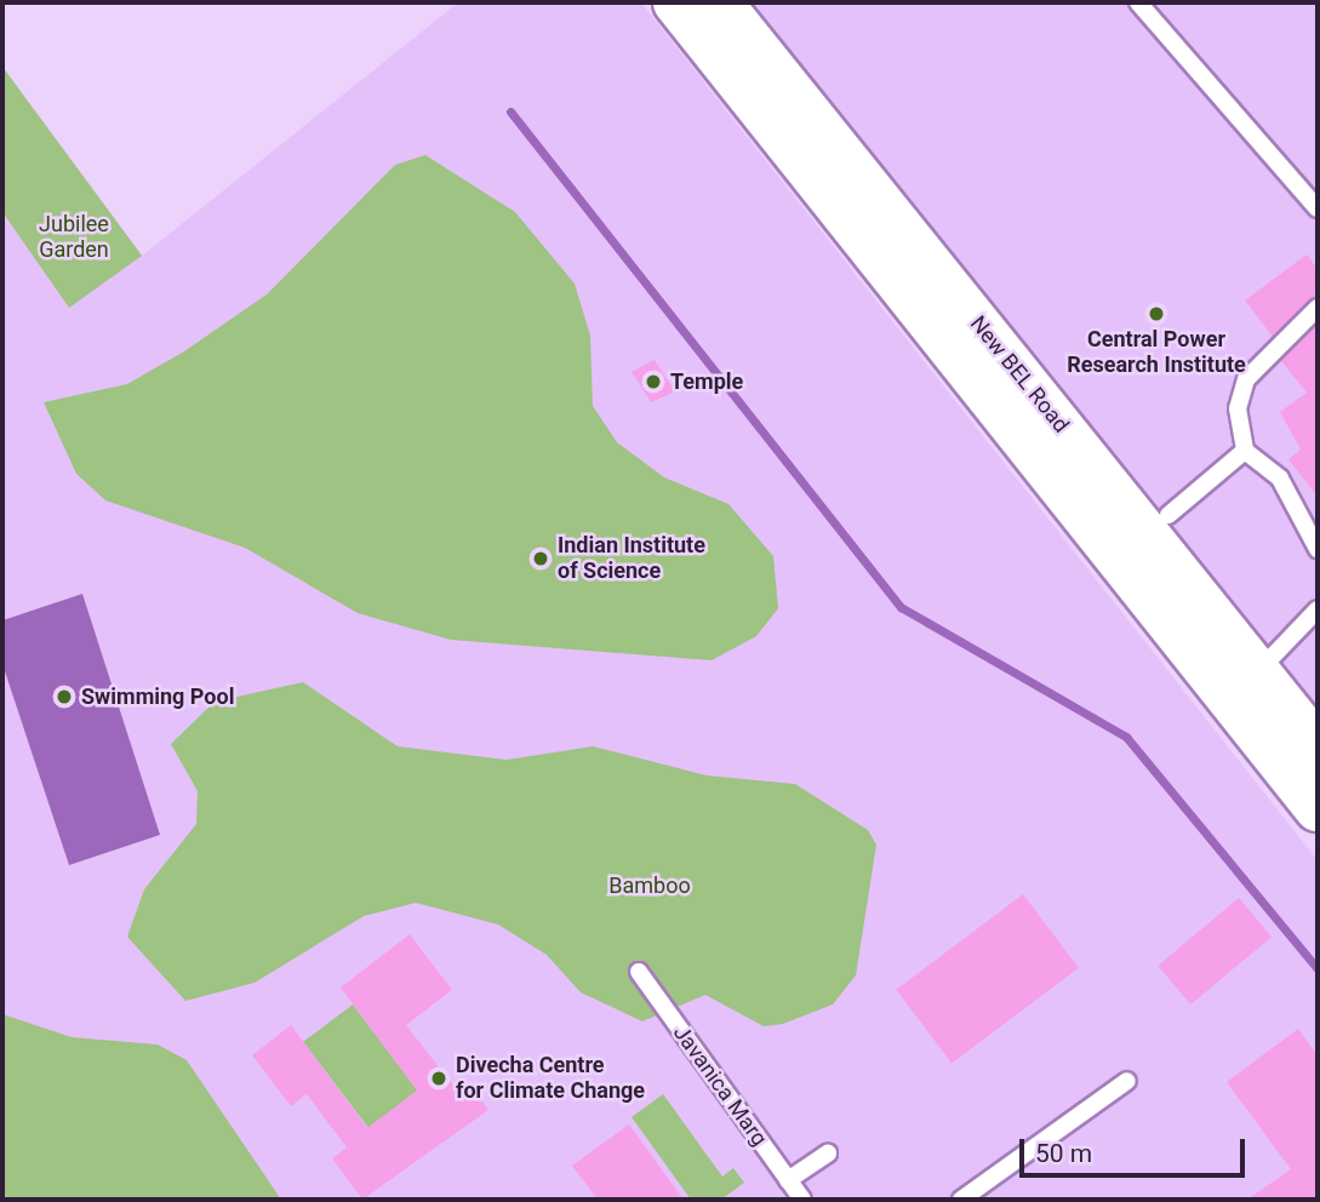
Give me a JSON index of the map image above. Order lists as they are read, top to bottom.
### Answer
{
  "streets": {
    "main road": ["New BEL Road"],
    "lane": ["Javanica Marg"]
  },
  "parks": ["Jubilee Garden", "Bamboo"],
  "places": [
    "Central Power Research Institute",
    "Temple",
    "Indian Institute of Science",
    "Swimming Pool",
    "Divecha Centre for Climate Change"
  ],
  "scale_bar": "50 m"
}
